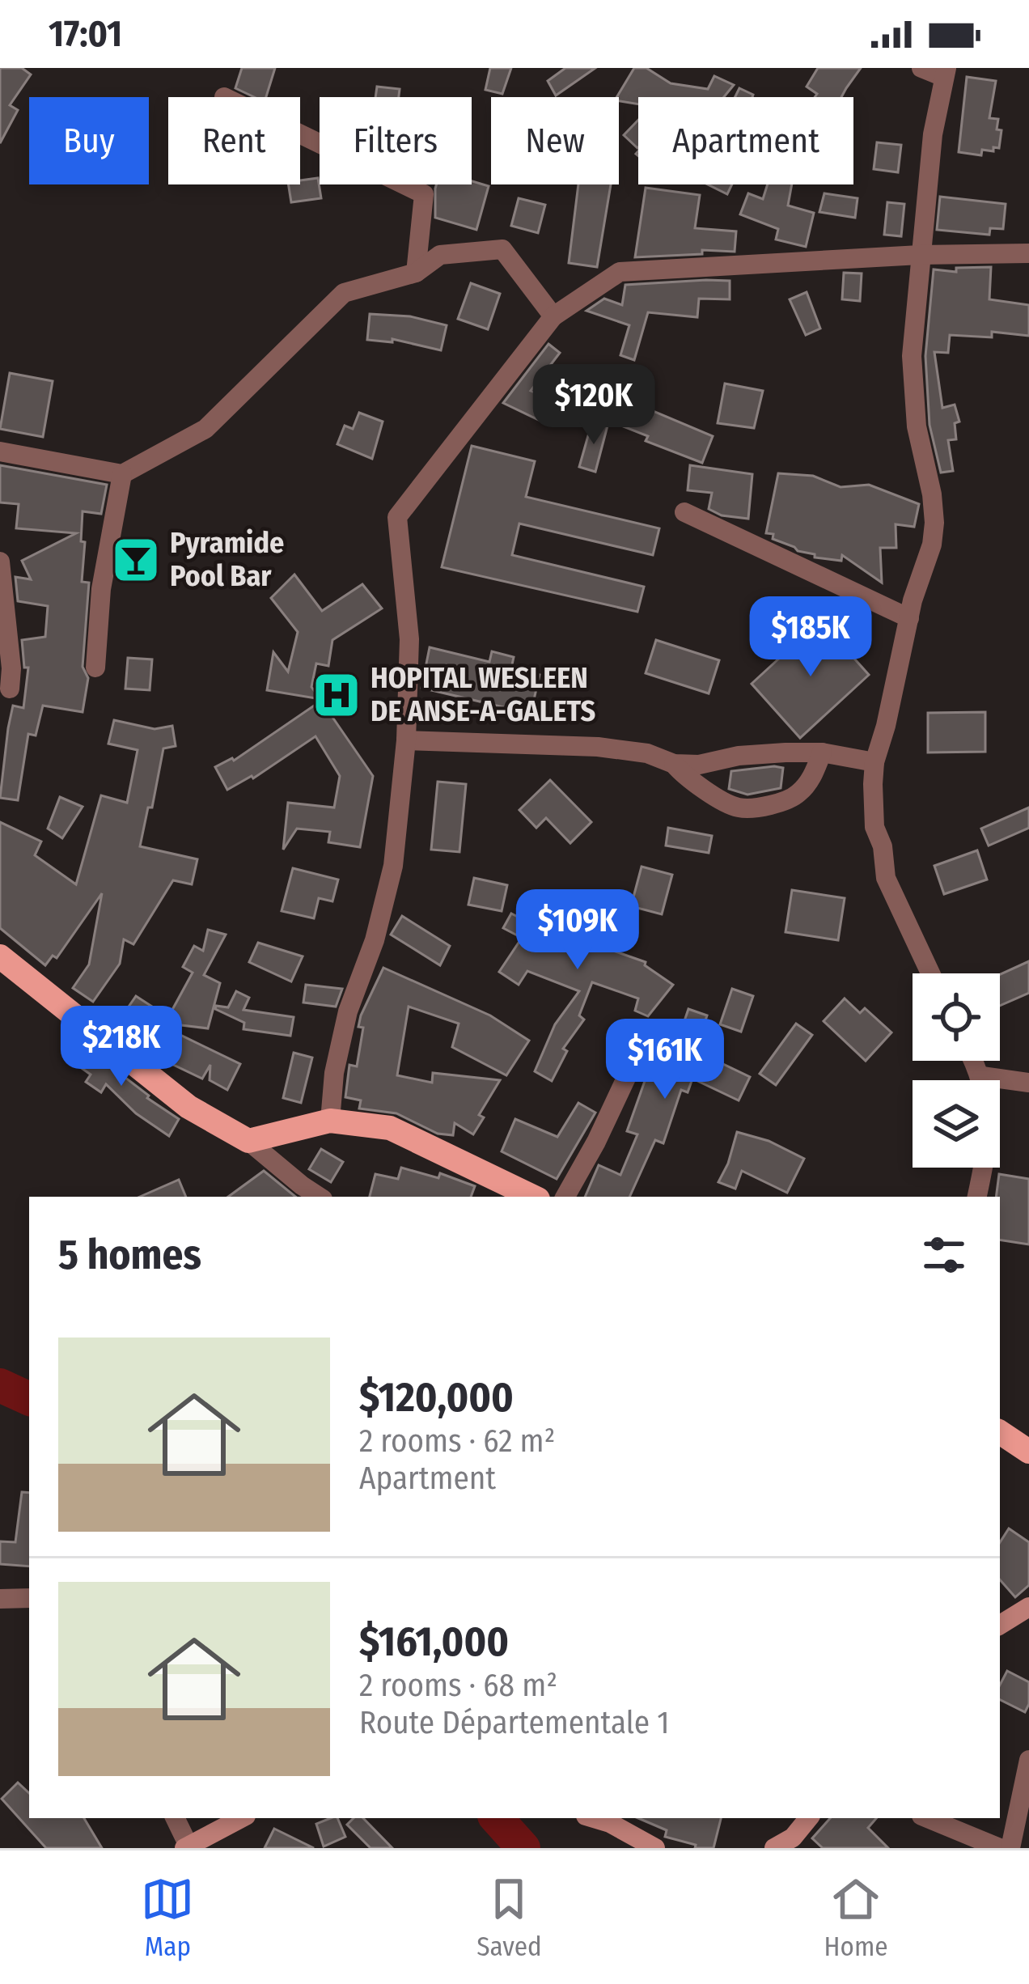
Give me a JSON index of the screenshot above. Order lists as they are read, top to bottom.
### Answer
{
  "places": {
    "bar": ["Pyramide Pool Bar"],
    "hospital": ["HOPITAL WESLEEN DE ANSE-A-GALETS"]
  },
  "page": {
    "status": "17:01",
    "chip": [
      "Buy",
      "Rent",
      "Filters",
      "New",
      "Apartment"
    ],
    "price": [
      "$120K",
      "$185K",
      "$109K",
      "$218K",
      "$161K"
    ],
    "heading": "5 homes",
    "list": [
      {
        "name": "$120,000",
        "note": "2 rooms · 62 m² · Apartment"
      },
      {
        "name": "$161,000",
        "note": "2 rooms · 68 m² · Route Départementale 1"
      }
    ],
    "tabs": ["Map", "Saved", "Home"]
  }
}
